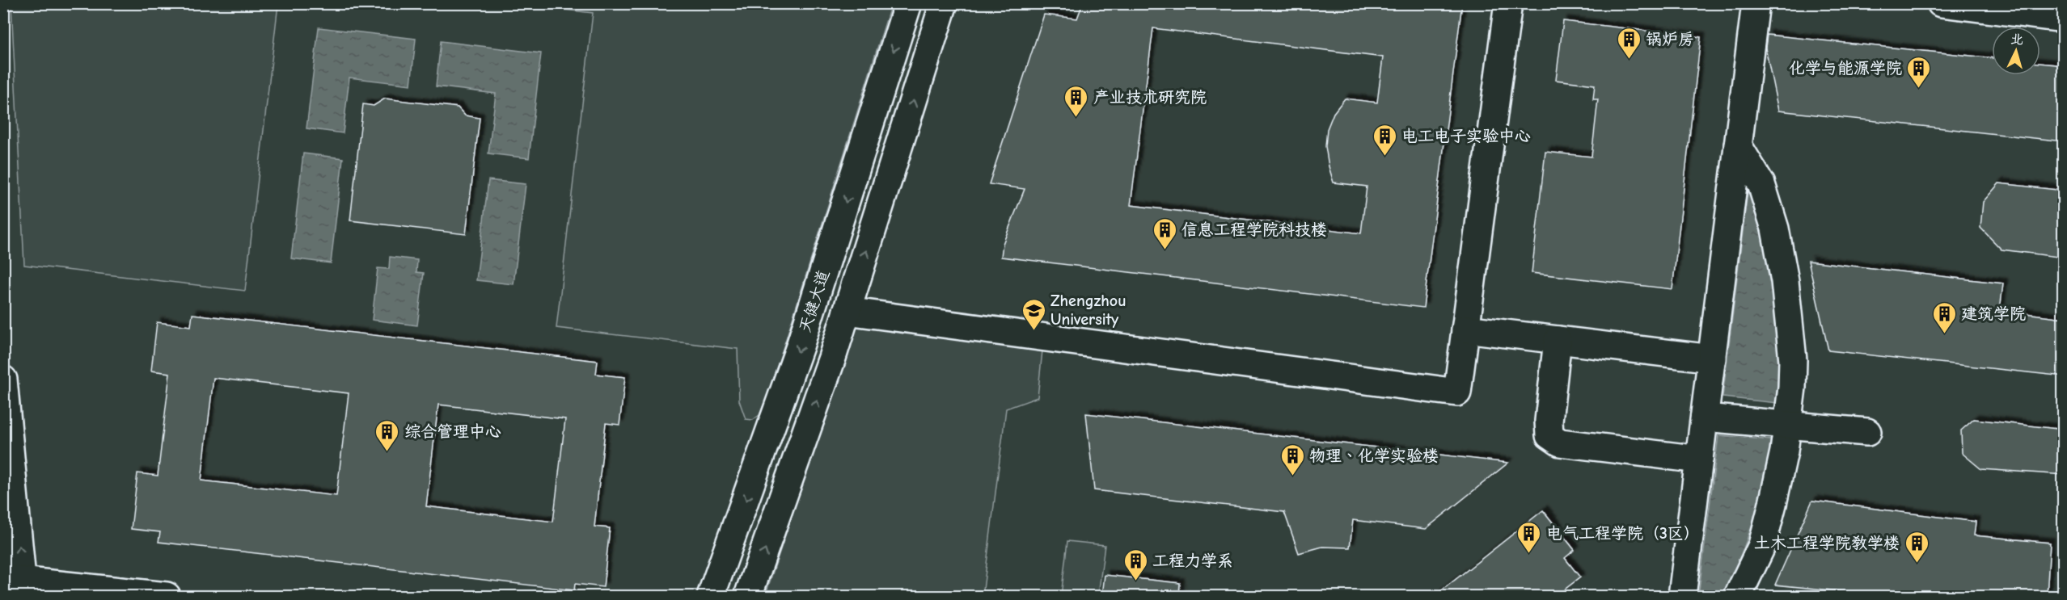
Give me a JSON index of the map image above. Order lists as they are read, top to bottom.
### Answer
{
  "streets": {
    "lane": ["天健大道"]
  },
  "places": {
    "building": [
      "锅炉房",
      "化学与能源学院",
      "产业技术研究院",
      "电工电子实验中心",
      "信息工程学院科技楼",
      "建筑学院",
      "综合管理中心",
      "物理、化学实验楼",
      "电气工程学院（3区）",
      "土木工程学院教学楼",
      "工程力学系"
    ],
    "school or university": ["Zhengzhou University"]
  },
  "north": "top"
}
